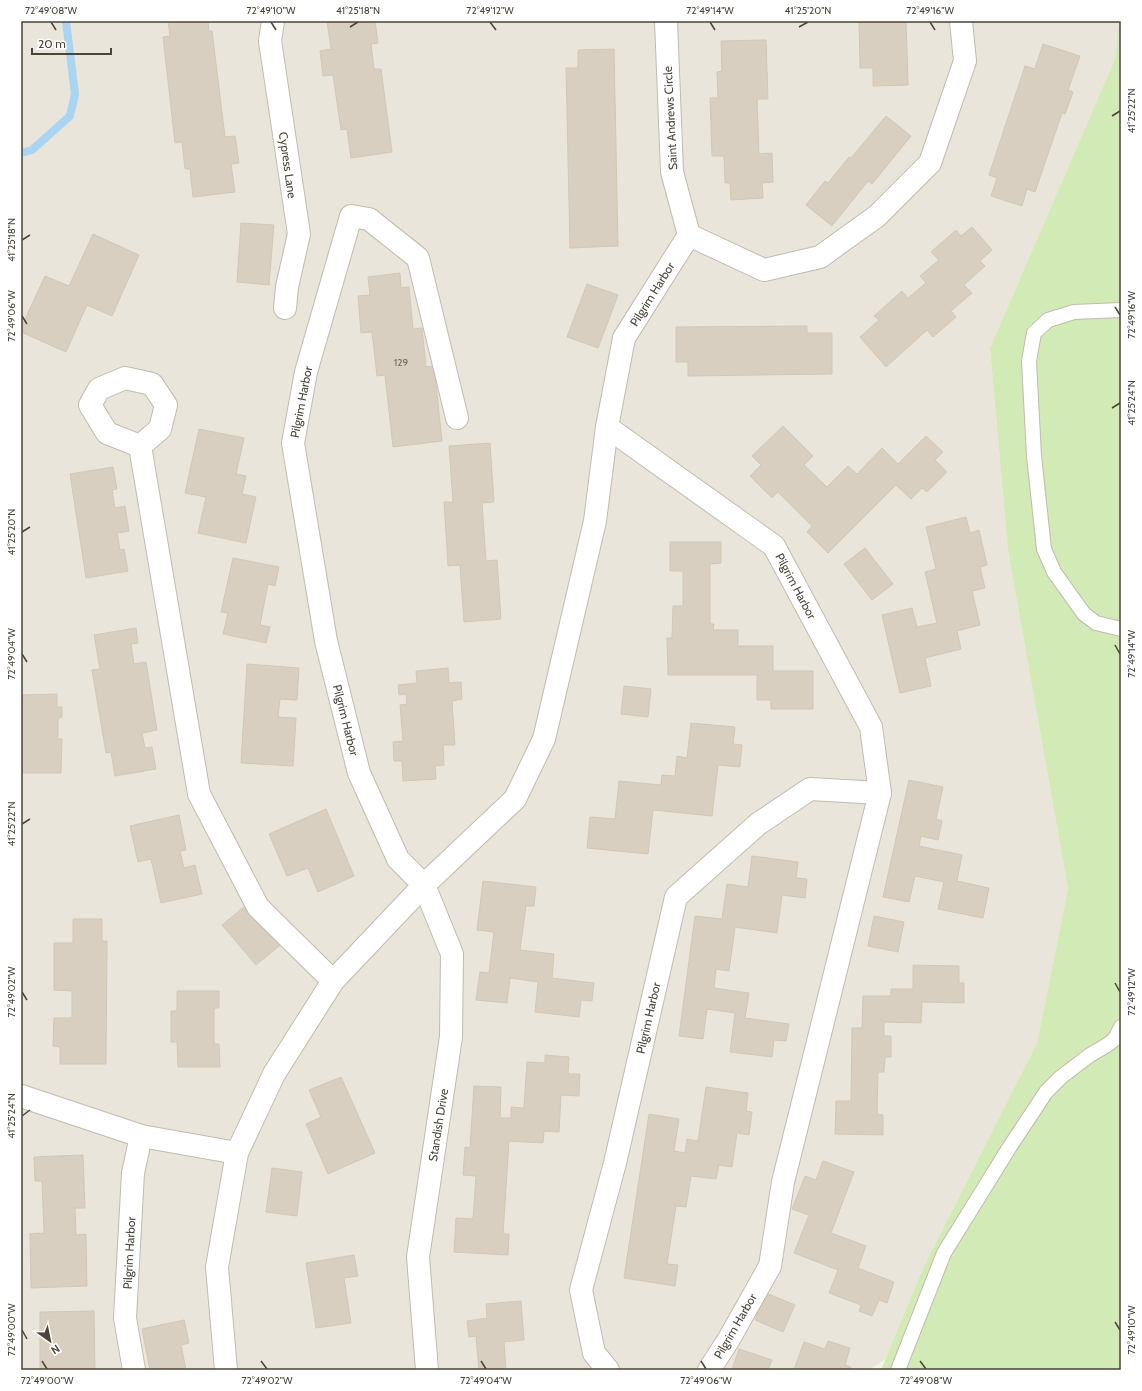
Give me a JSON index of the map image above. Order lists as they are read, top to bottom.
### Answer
{
  "streets": {
    "street": [
      "Saint Andrews Circle",
      "Cypress Lane",
      "Pilgrim Harbor",
      "Standish Drive"
    ]
  },
  "crossings": [
    ["Saint Andrews Circle", "Pilgrim Harbor"],
    ["Pilgrim Harbor", "Standish Drive"]
  ],
  "house_numbers": ["129"],
  "scale_bar": "20 m",
  "north": "bottom right",
  "coordinates": [
    "72°49'08\"W",
    "72°49'10\"W",
    "41°25'18\"N",
    "72°49'12\"W",
    "72°49'14\"W",
    "41°25'20\"N",
    "72°49'16\"W",
    "41°25'22\"N",
    "72°49'06\"W",
    "41°25'24\"N",
    "72°49'04\"W",
    "72°49'02\"W",
    "72°49'00\"W"
  ]
}
